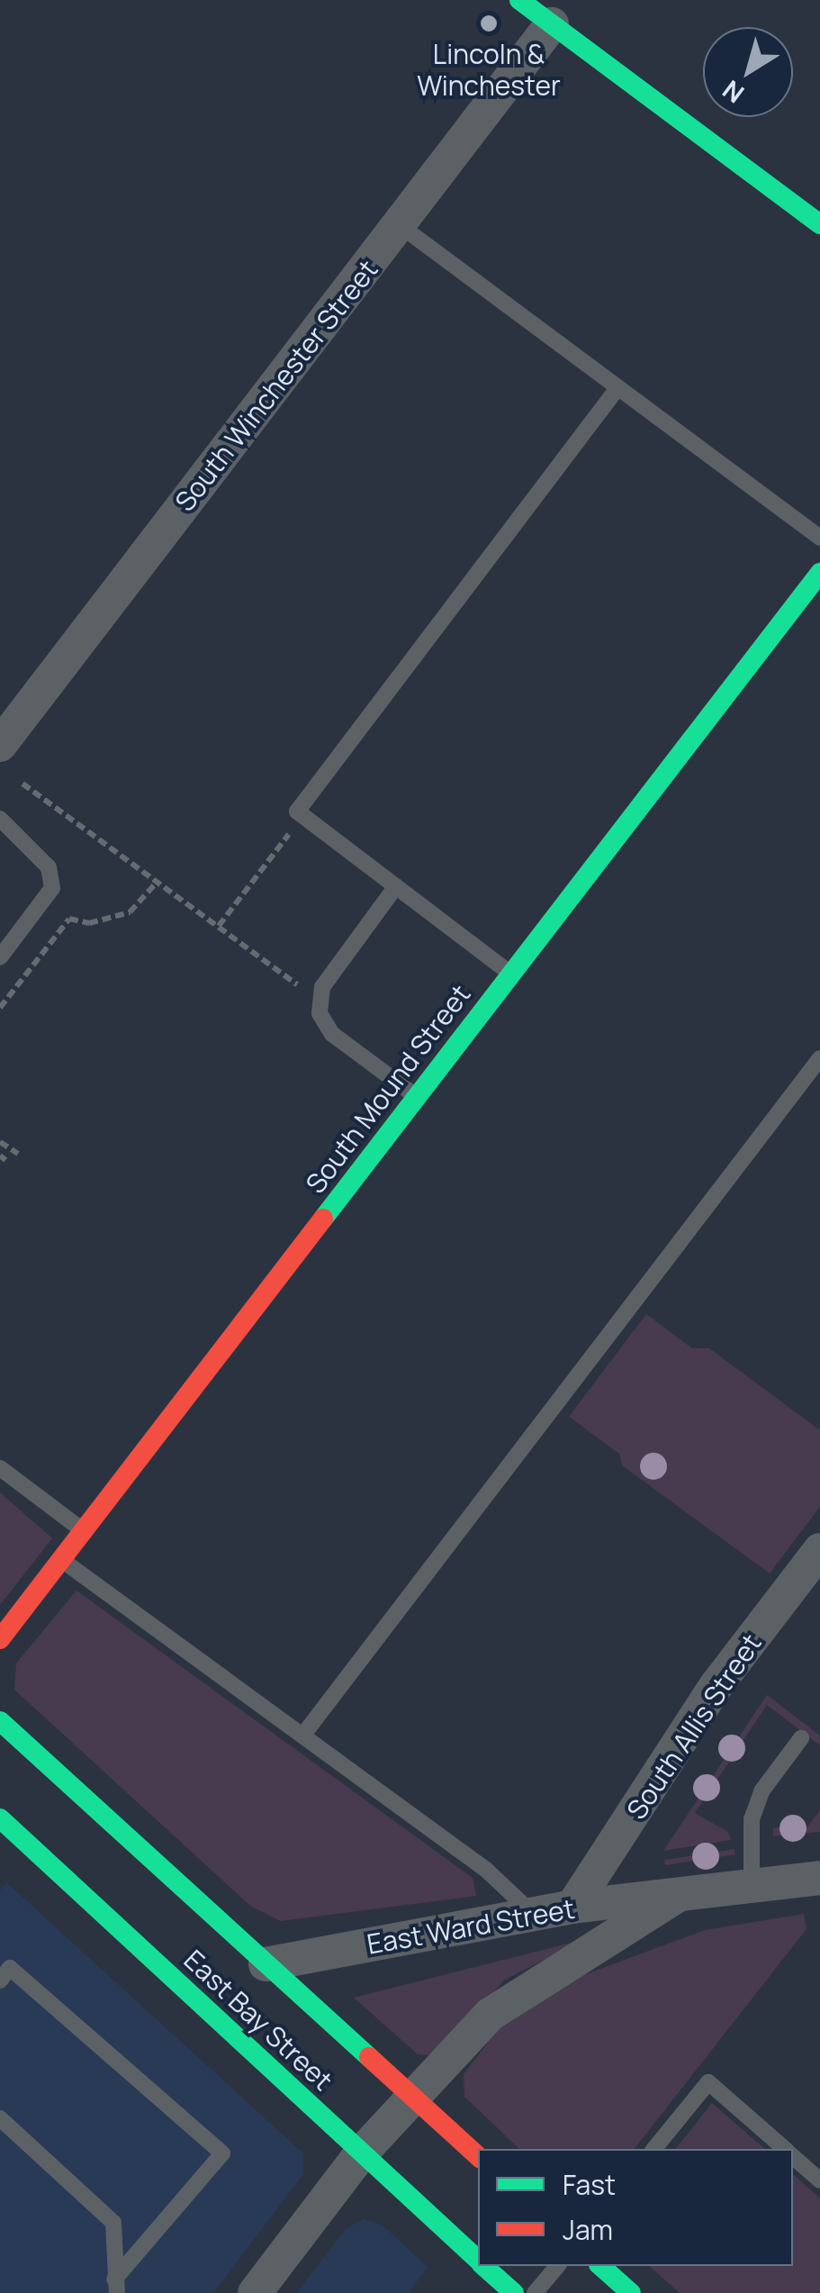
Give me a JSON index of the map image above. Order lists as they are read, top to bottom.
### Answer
{
  "streets": {
    "street": [
      "South Winchester Street",
      "South Mound Street",
      "South Allis Street",
      "East Ward Street",
      "East Bay Street"
    ]
  },
  "crossings": [
    ["South Allis Street", "East Ward Street"],
    ["East Ward Street", "East Bay Street"]
  ],
  "places": ["Lincoln & Winchester"],
  "legend": ["Fast", "Jam"],
  "north": "bottom left"
}
